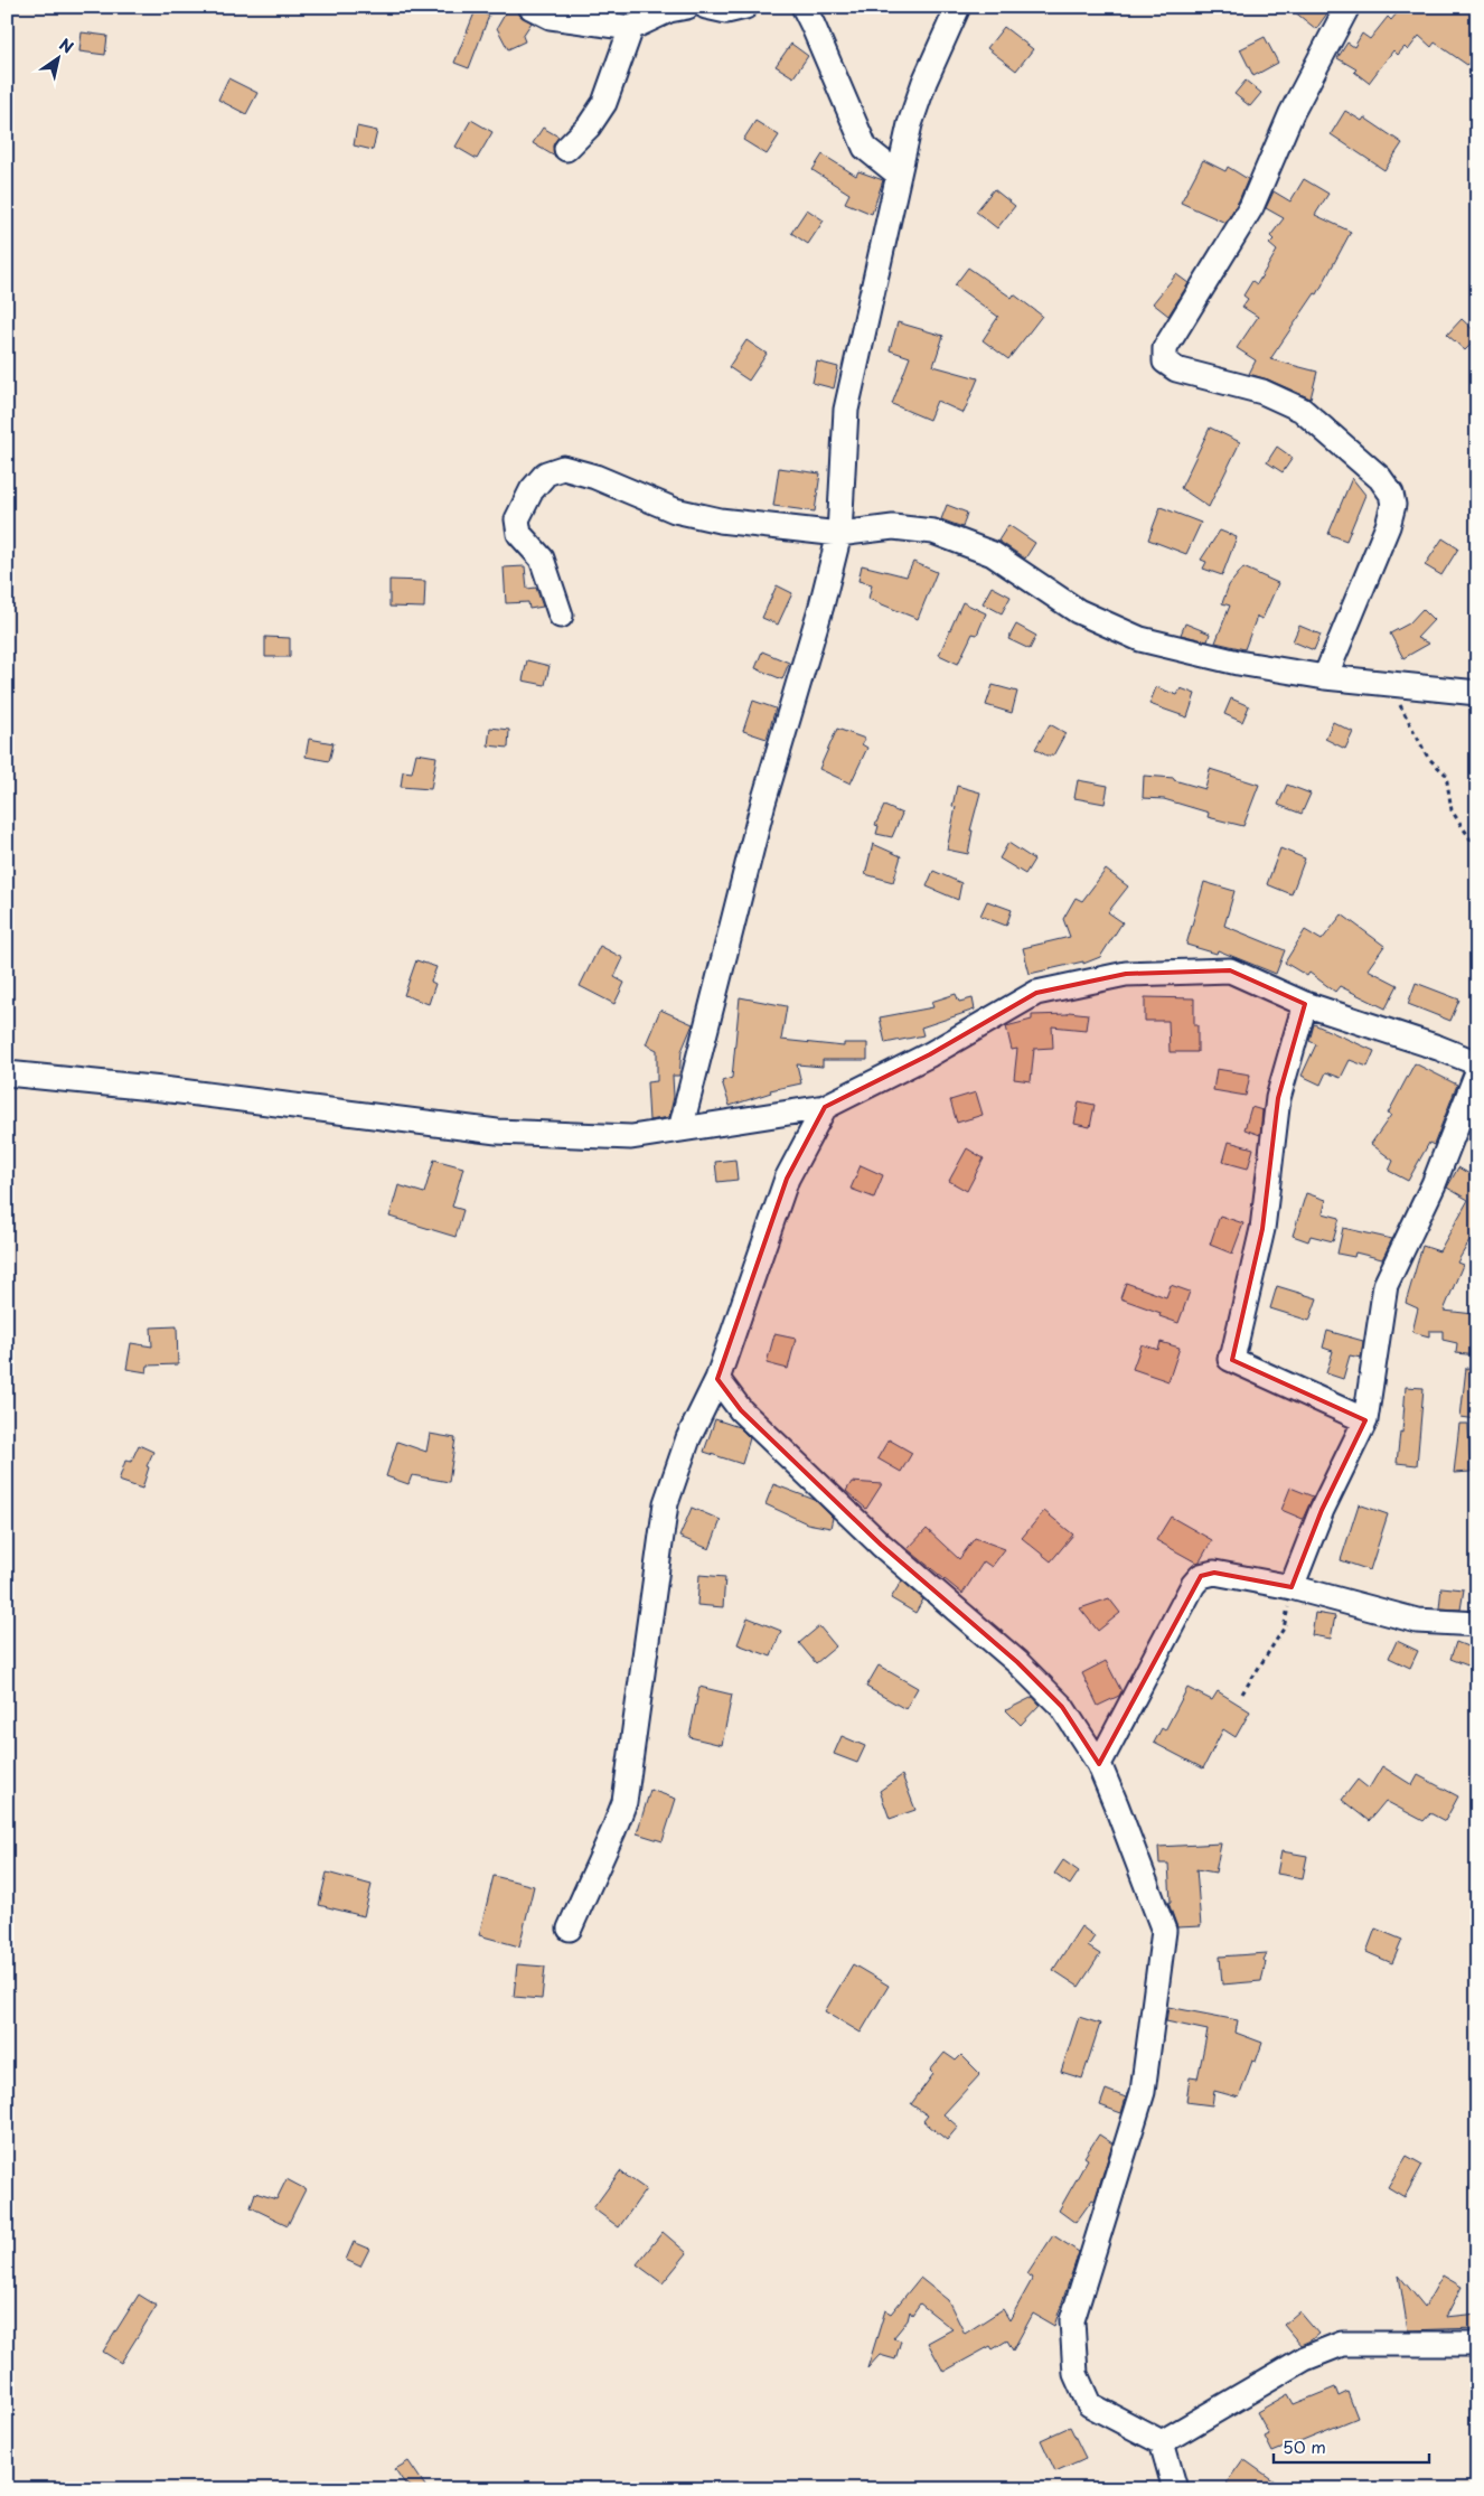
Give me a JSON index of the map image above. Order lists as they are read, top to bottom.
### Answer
{
  "scale_bar": "50 m",
  "north": "top right"
}
